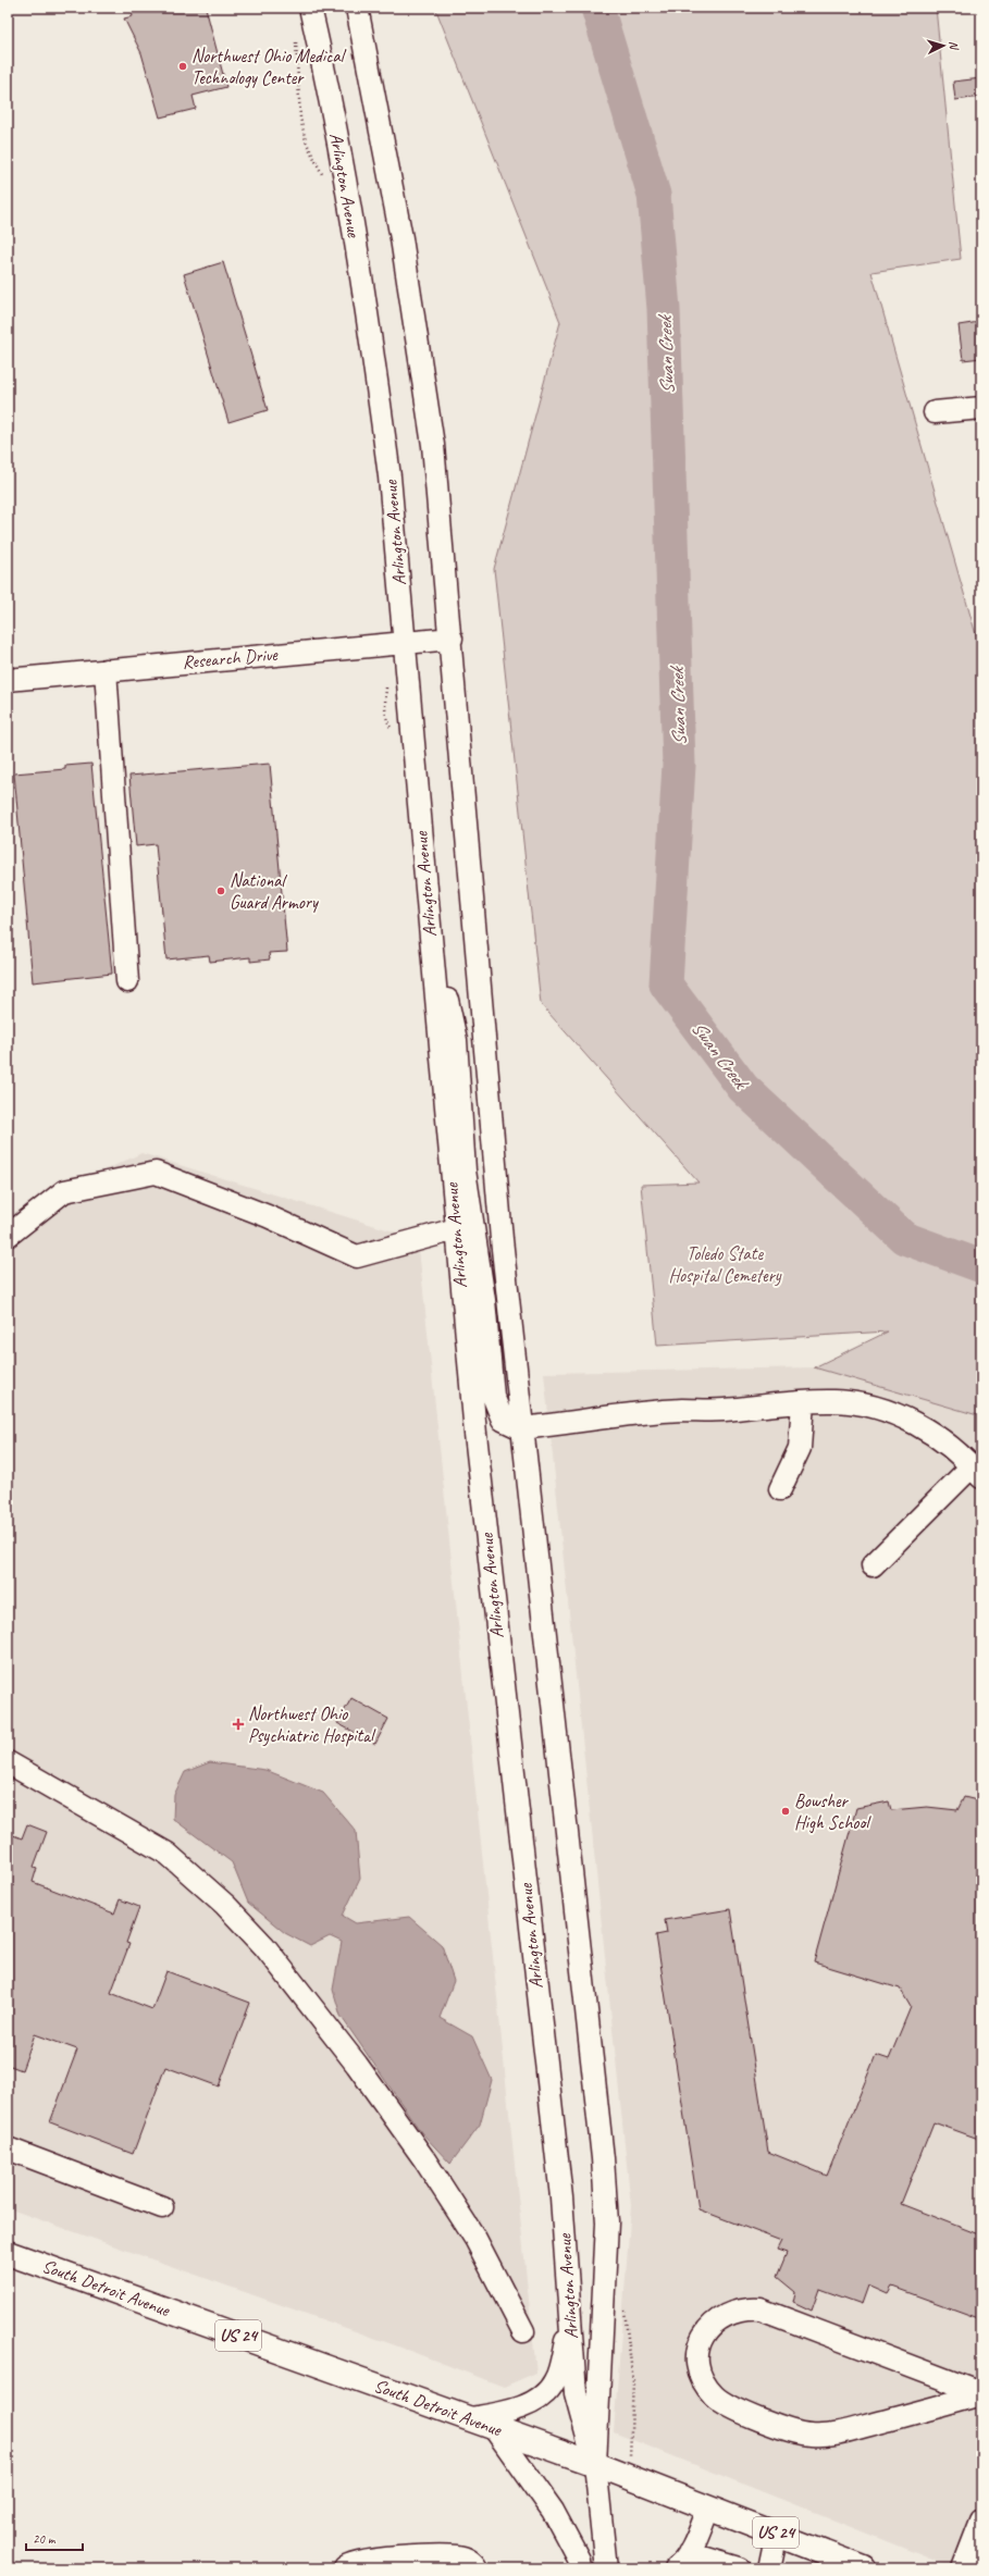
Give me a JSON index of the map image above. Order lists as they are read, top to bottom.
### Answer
{
  "streets": {
    "main road": ["South Detroit Avenue", "US 24"],
    "street": ["Arlington Avenue", "Research Drive"]
  },
  "crossings": [
    ["Arlington Avenue", "Research Drive"],
    ["Arlington Avenue", "South Detroit Avenue"]
  ],
  "water": ["Swan Creek"],
  "parks": ["Toledo State Hospital Cemetery"],
  "places": {
    "other": ["Northwest Ohio Medical Technology Center", "National Guard Armory", "Bowsher High School"],
    "health": ["Northwest Ohio Psychiatric Hospital"]
  },
  "scale_bar": "20 m",
  "north": "right"
}
